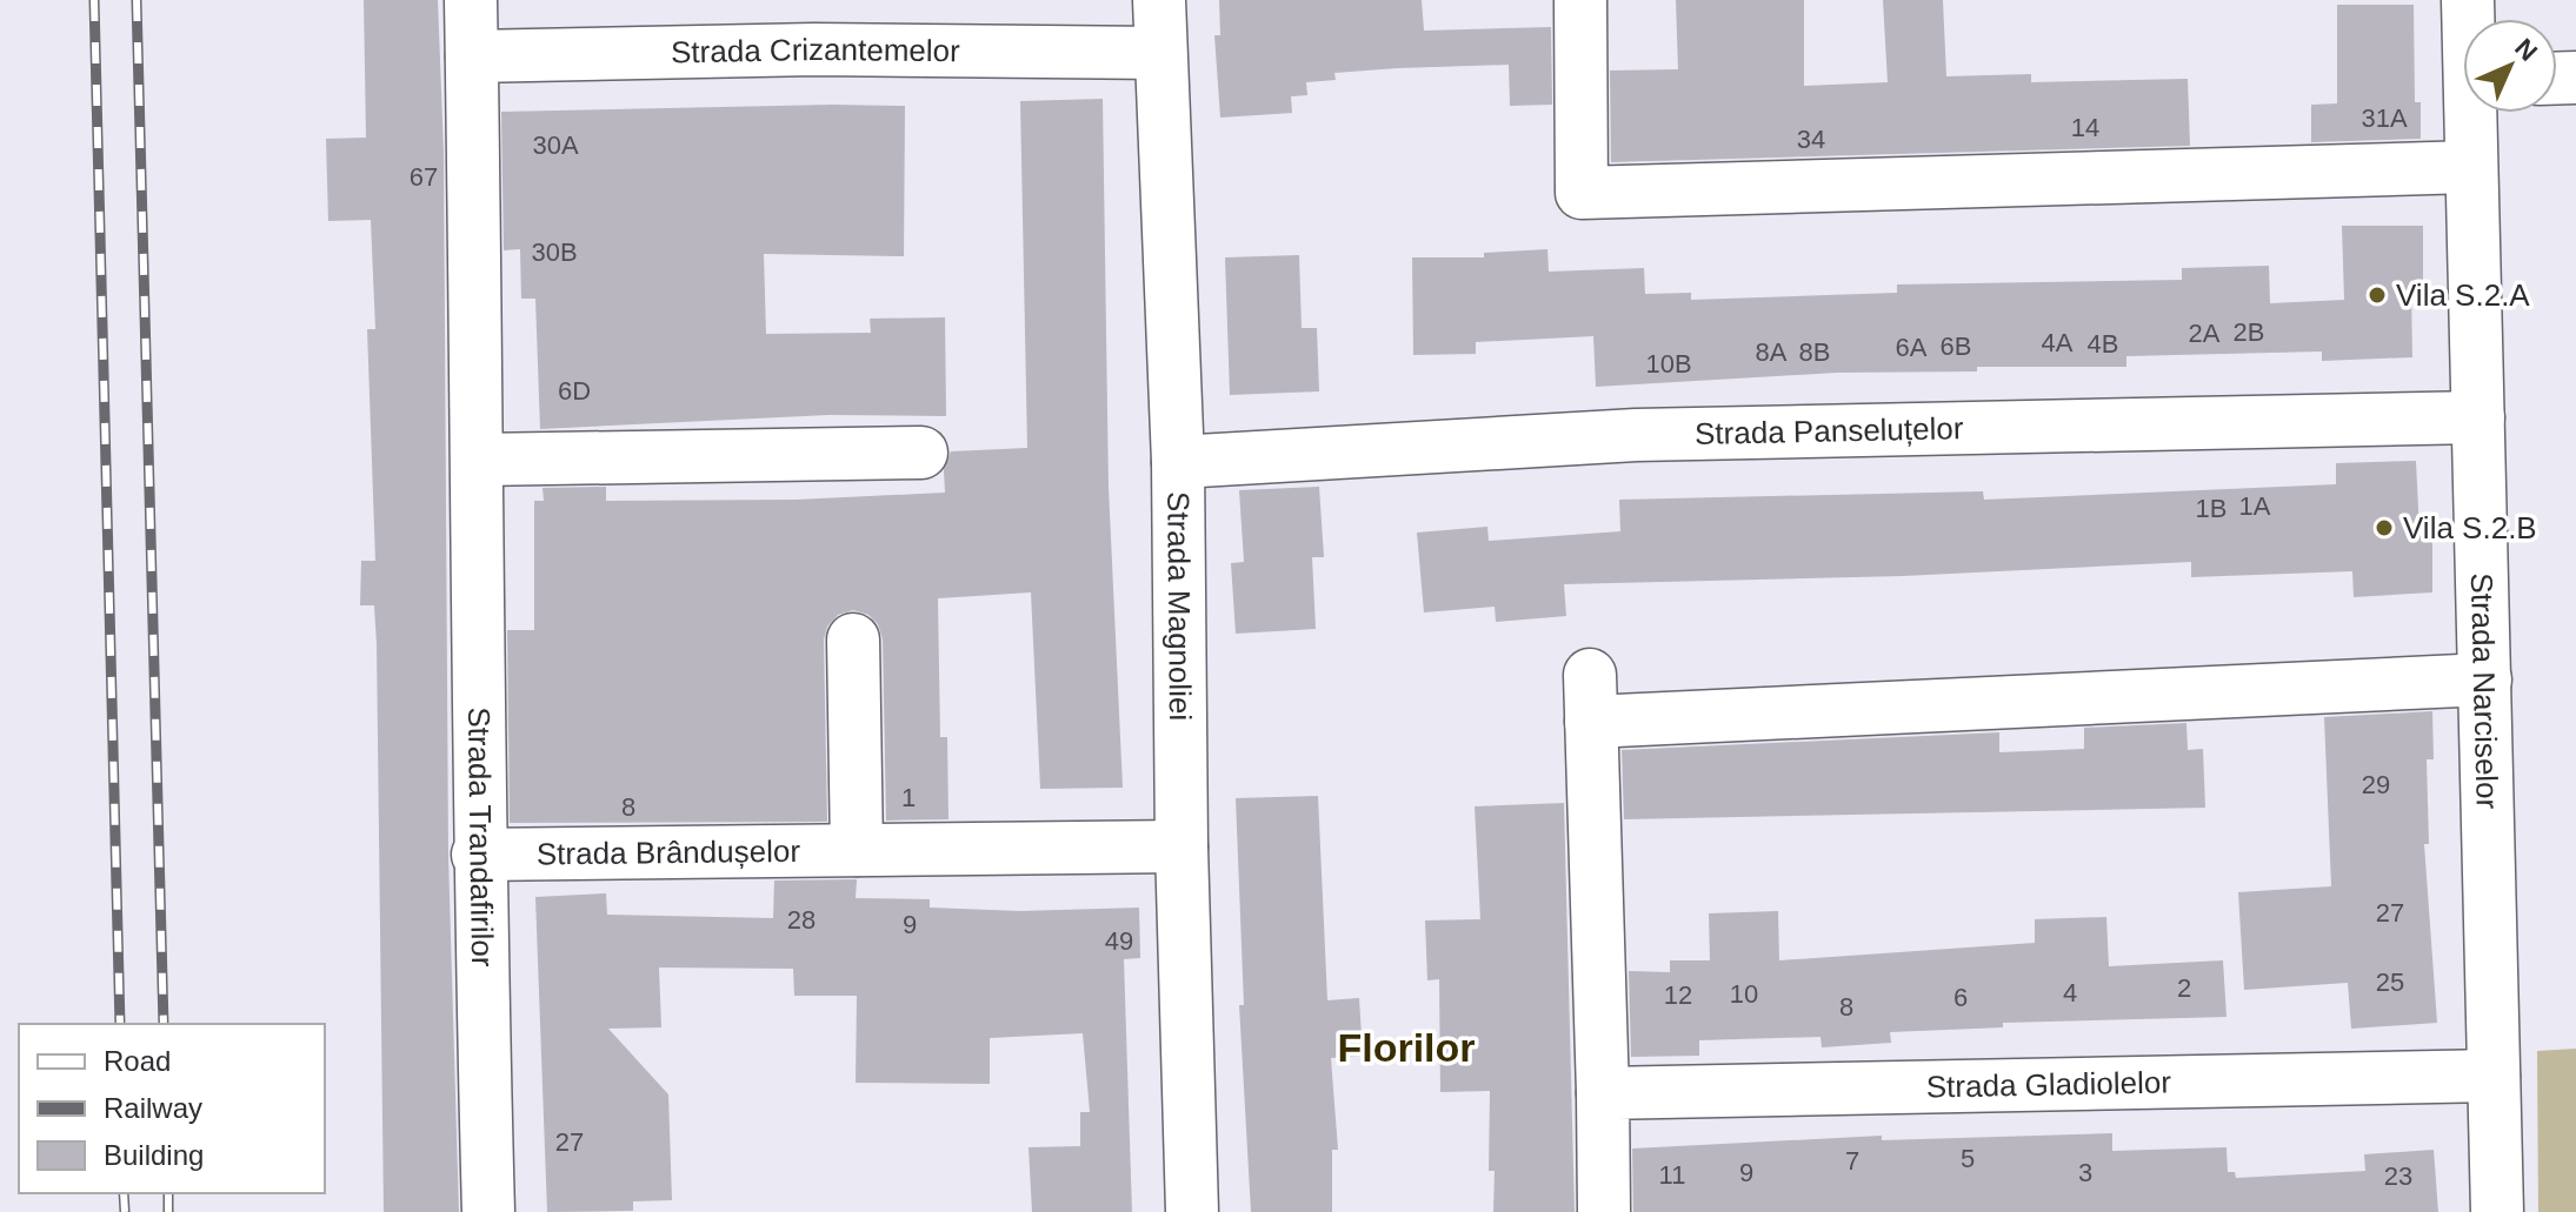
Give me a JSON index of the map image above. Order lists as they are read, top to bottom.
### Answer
{
  "streets": {
    "street": [
      "Strada Crizantemelor",
      "Strada Panseluțelor",
      "Strada Magnoliei",
      "Strada Narciselor",
      "Strada Trandafirilor",
      "Strada Brândușelor",
      "Strada Gladiolelor"
    ]
  },
  "crossings": [
    ["Strada Crizantemelor", "Strada Magnoliei"],
    ["Strada Crizantemelor", "Strada Trandafirilor"],
    ["Strada Panseluțelor", "Strada Magnoliei"],
    ["Strada Panseluțelor", "Strada Narciselor"],
    ["Strada Magnoliei", "Strada Brândușelor"],
    ["Strada Narciselor", "Strada Gladiolelor"],
    ["Strada Trandafirilor", "Strada Brândușelor"]
  ],
  "districts": ["Florilor"],
  "places": ["Vila S.2.A", "Vila S.2.B"],
  "house_numbers": [
    "31A",
    "14",
    "34",
    "30A",
    "67",
    "30B",
    "2B",
    "2A",
    "4A",
    "4B",
    "6B",
    "6A",
    "8A",
    "8B",
    "10B",
    "6D",
    "1A",
    "1B",
    "29",
    "1",
    "8",
    "27",
    "28",
    "9",
    "49",
    "25",
    "2",
    "4",
    "10",
    "12",
    "6",
    "8",
    "27",
    "5",
    "7",
    "9",
    "3",
    "11",
    "23"
  ],
  "legend": ["Road", "Railway", "Building"],
  "north": "top right"
}
